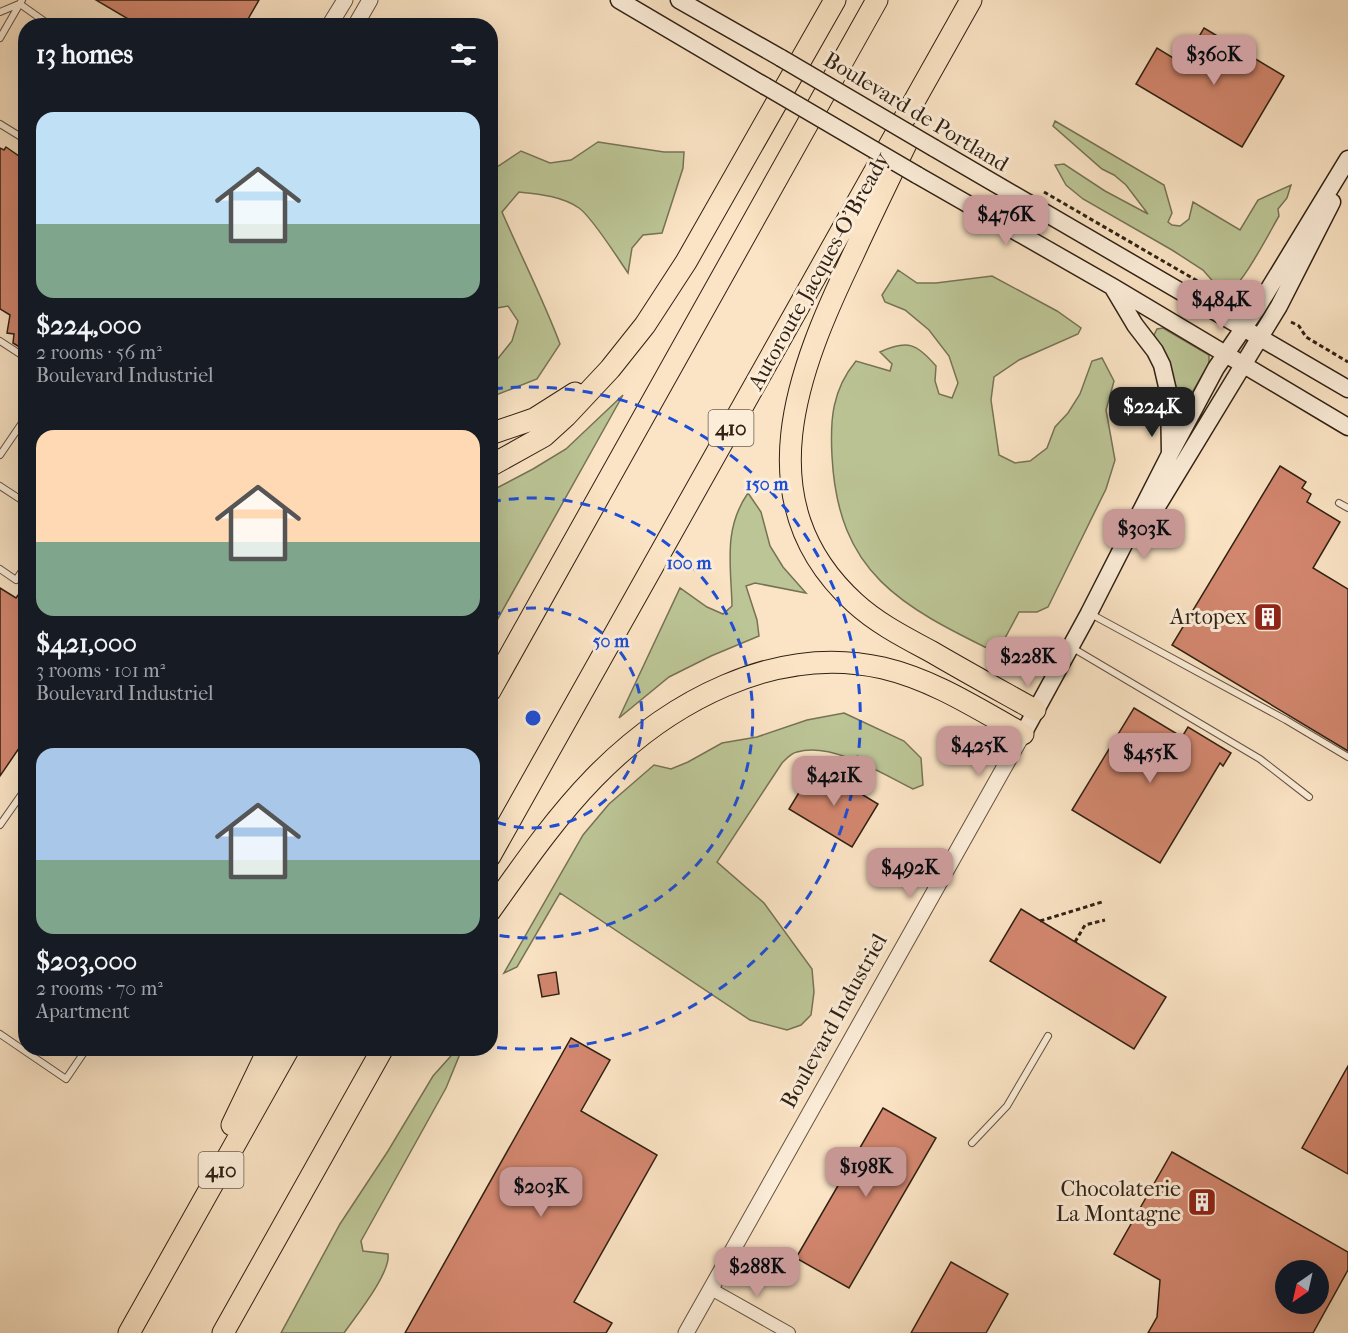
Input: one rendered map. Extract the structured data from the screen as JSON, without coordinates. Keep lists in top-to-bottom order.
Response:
{
  "streets": {
    "highway": ["Autoroute Jacques-O'Bready", "410"],
    "main road": ["Boulevard de Portland", "Boulevard Industriel"]
  },
  "crossings": [
    ["Boulevard de Portland", "Boulevard Industriel"]
  ],
  "places": {
    "building": ["Artopex", "Chocolaterie La Montagne"]
  },
  "north": "bottom left",
  "page": {
    "heading": "13 homes",
    "price": [
      "$360K",
      "$476K",
      "$484K",
      "$224K",
      "$303K",
      "$228K",
      "$425K",
      "$455K",
      "$421K",
      "$492K",
      "$198K",
      "$203K",
      "$288K"
    ],
    "list": [
      {
        "name": "$224,000",
        "note": "2 rooms · 56 m² · Boulevard Industriel"
      },
      {
        "name": "$421,000",
        "note": "3 rooms · 101 m² · Boulevard Industriel"
      },
      {
        "name": "$203,000",
        "note": "2 rooms · 70 m² · Apartment"
      }
    ]
  },
  "rings": ["150 m", "100 m", "50 m"]
}
